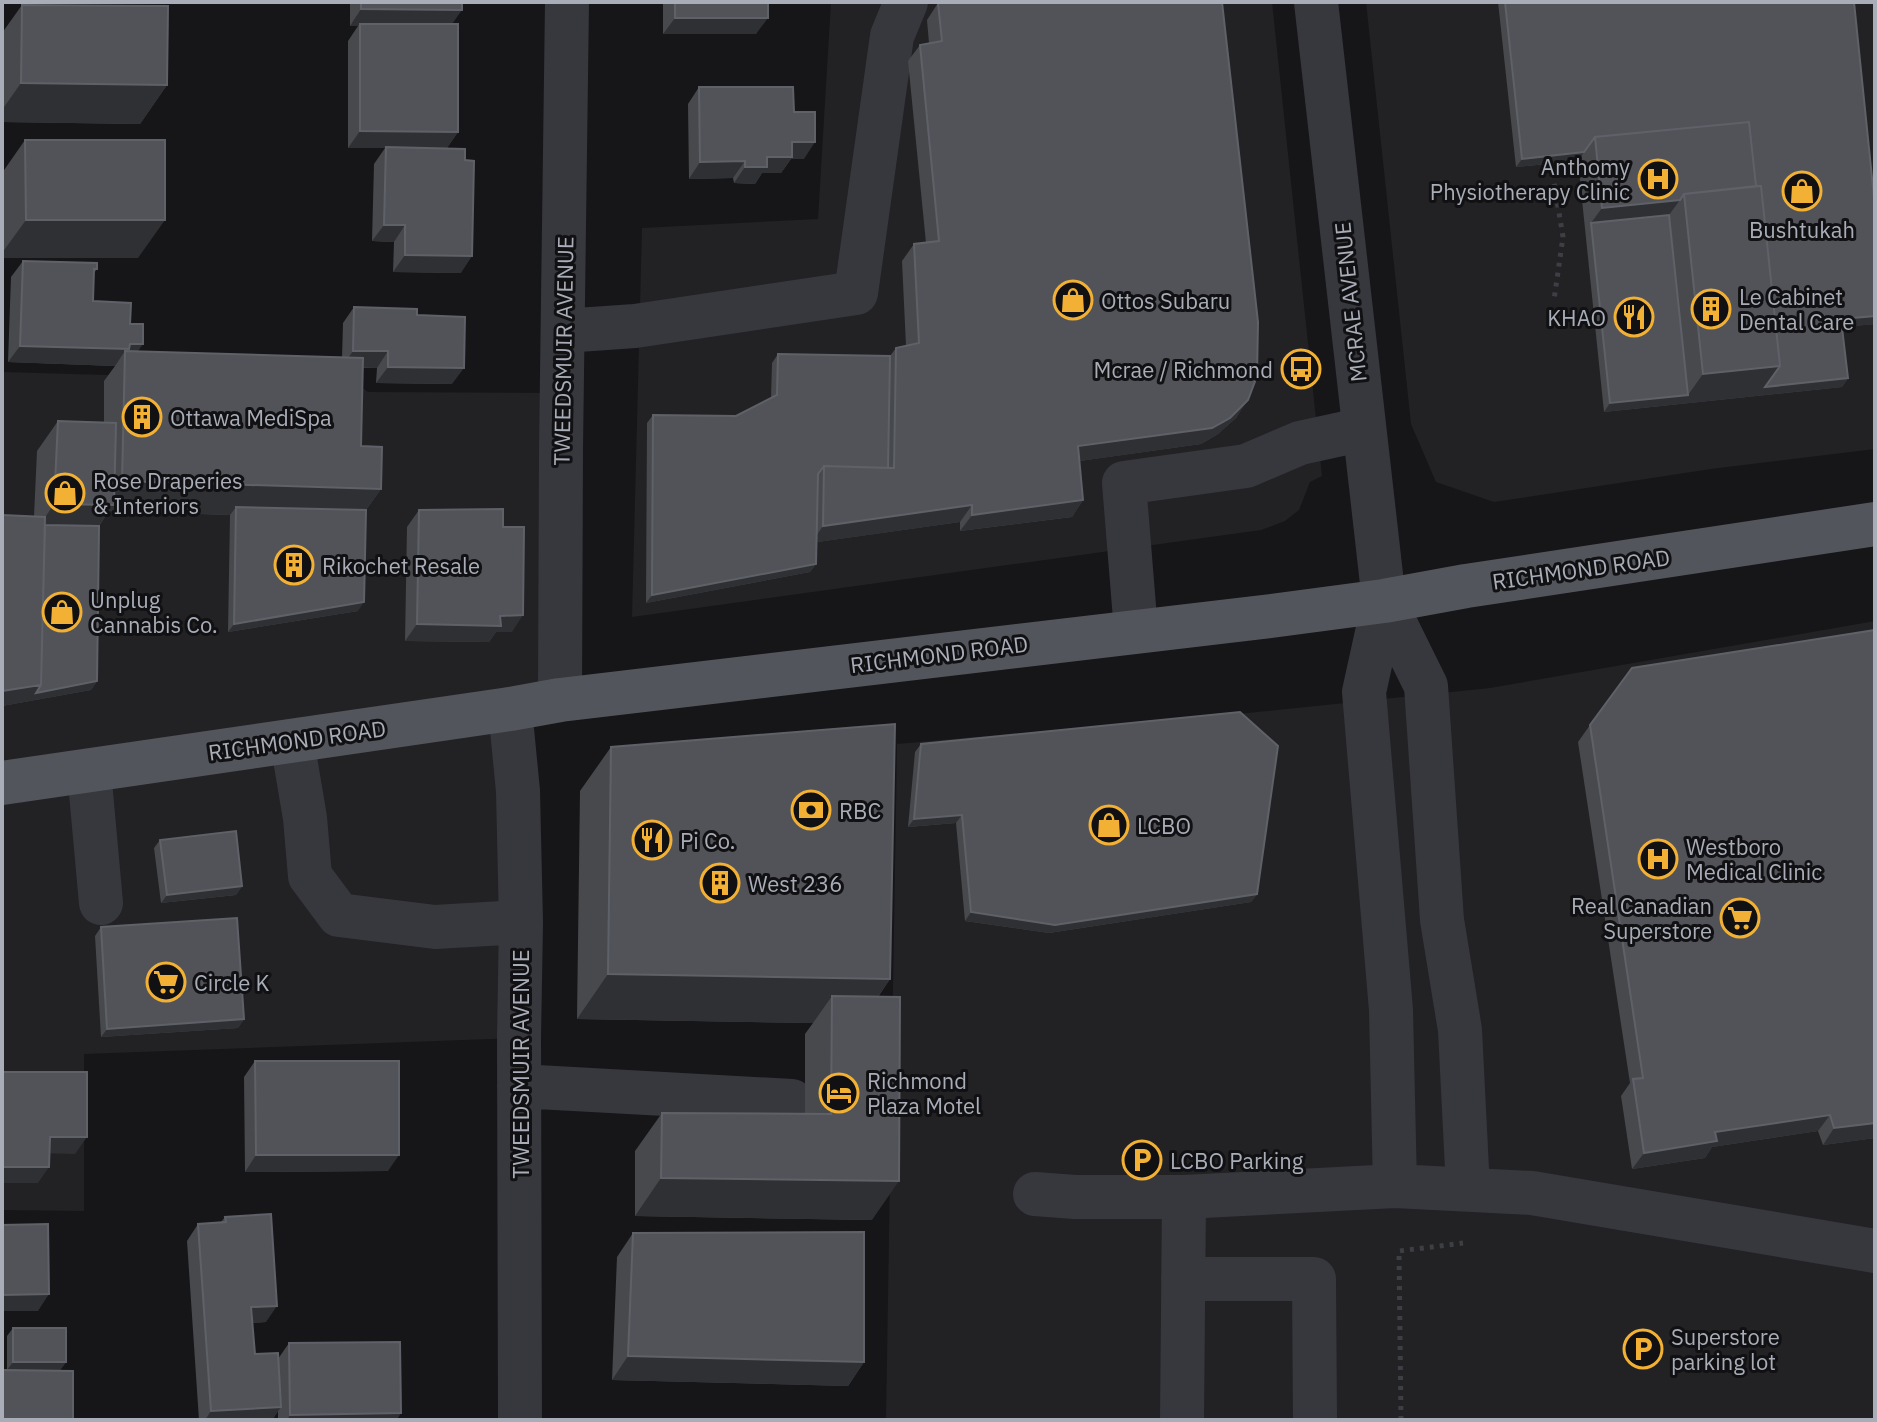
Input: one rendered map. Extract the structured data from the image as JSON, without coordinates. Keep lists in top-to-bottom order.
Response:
{
  "streets": {
    "main road": ["RICHMOND ROAD"],
    "street": ["MCRAE AVENUE", "TWEEDSMUIR AVENUE"]
  },
  "crossings": [
    ["MCRAE AVENUE", "RICHMOND ROAD"],
    ["TWEEDSMUIR AVENUE", "RICHMOND ROAD"]
  ],
  "places": {
    "hospital": ["Anthomy Physiotherapy Clinic", "Westboro Medical Clinic"],
    "shop": [
      "Bushtukah",
      "Ottos Subaru",
      "Rose Draperies & Interiors",
      "Unplug Cannabis Co.",
      "LCBO"
    ],
    "building": [
      "Le Cabinet Dental Care",
      "Ottawa MediSpa",
      "Rikochet Resale",
      "West 236"
    ],
    "restaurant": ["KHAO", "Pi Co."],
    "bus stop": ["Mcrae / Richmond"],
    "bank": ["RBC"],
    "supermarket": ["Real Canadian Superstore", "Circle K"],
    "hotel": ["Richmond Plaza Motel"],
    "parking": ["LCBO Parking", "Superstore parking lot"]
  }
}
